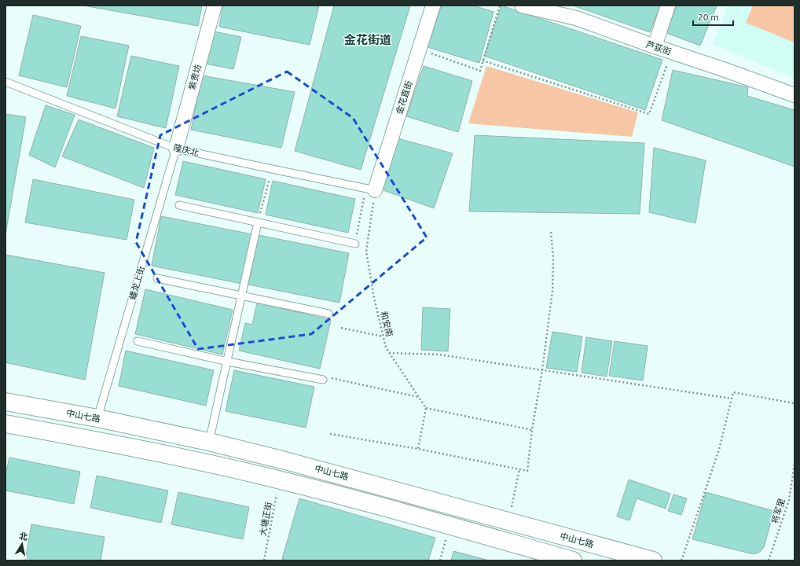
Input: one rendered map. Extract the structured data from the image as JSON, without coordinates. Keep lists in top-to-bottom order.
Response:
{
  "streets": {
    "main road": ["中山七路"],
    "street": ["芦荻街", "紫贵坊", "金花直街"],
    "lane": ["隆庆北", "蟠龙上街"],
    "path": ["和安南", "将军里", "大塘正街"]
  },
  "crossings": [
    ["紫贵坊", "隆庆北"],
    ["紫贵坊", "蟠龙上街"],
    ["金花直街", "隆庆北"],
    ["金花直街", "和安南"],
    ["隆庆北", "蟠龙上街"],
    ["隆庆北", "和安南"],
    ["蟠龙上街", "中山七路"]
  ],
  "districts": ["金花街道"],
  "scale_bar": "20 m",
  "north": "top"
}
